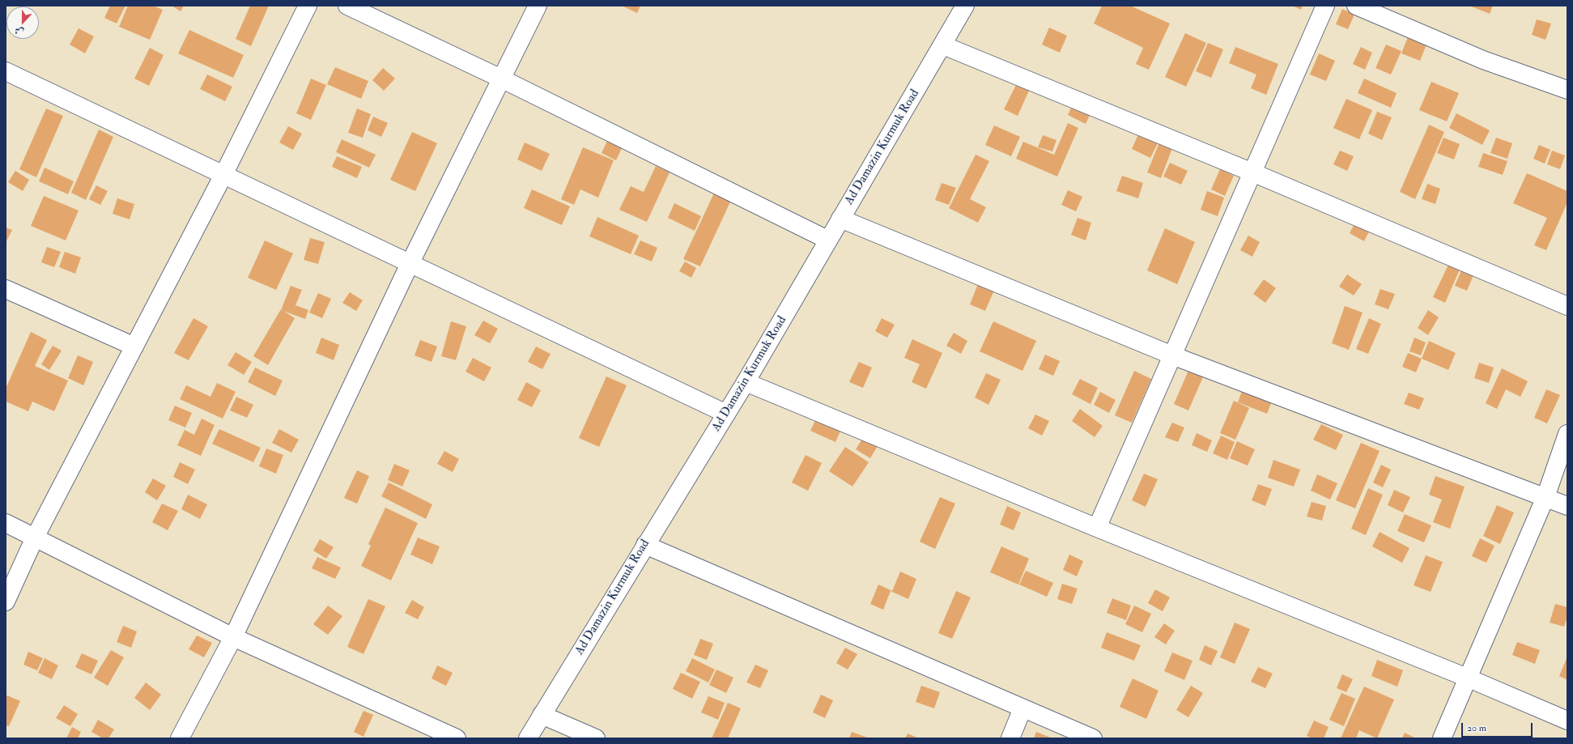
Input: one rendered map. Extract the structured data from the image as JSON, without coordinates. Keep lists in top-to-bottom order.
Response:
{
  "streets": {
    "main road": ["Ad Damazin Kurmuk Road"]
  },
  "scale_bar": "20 m",
  "north": "bottom"
}
